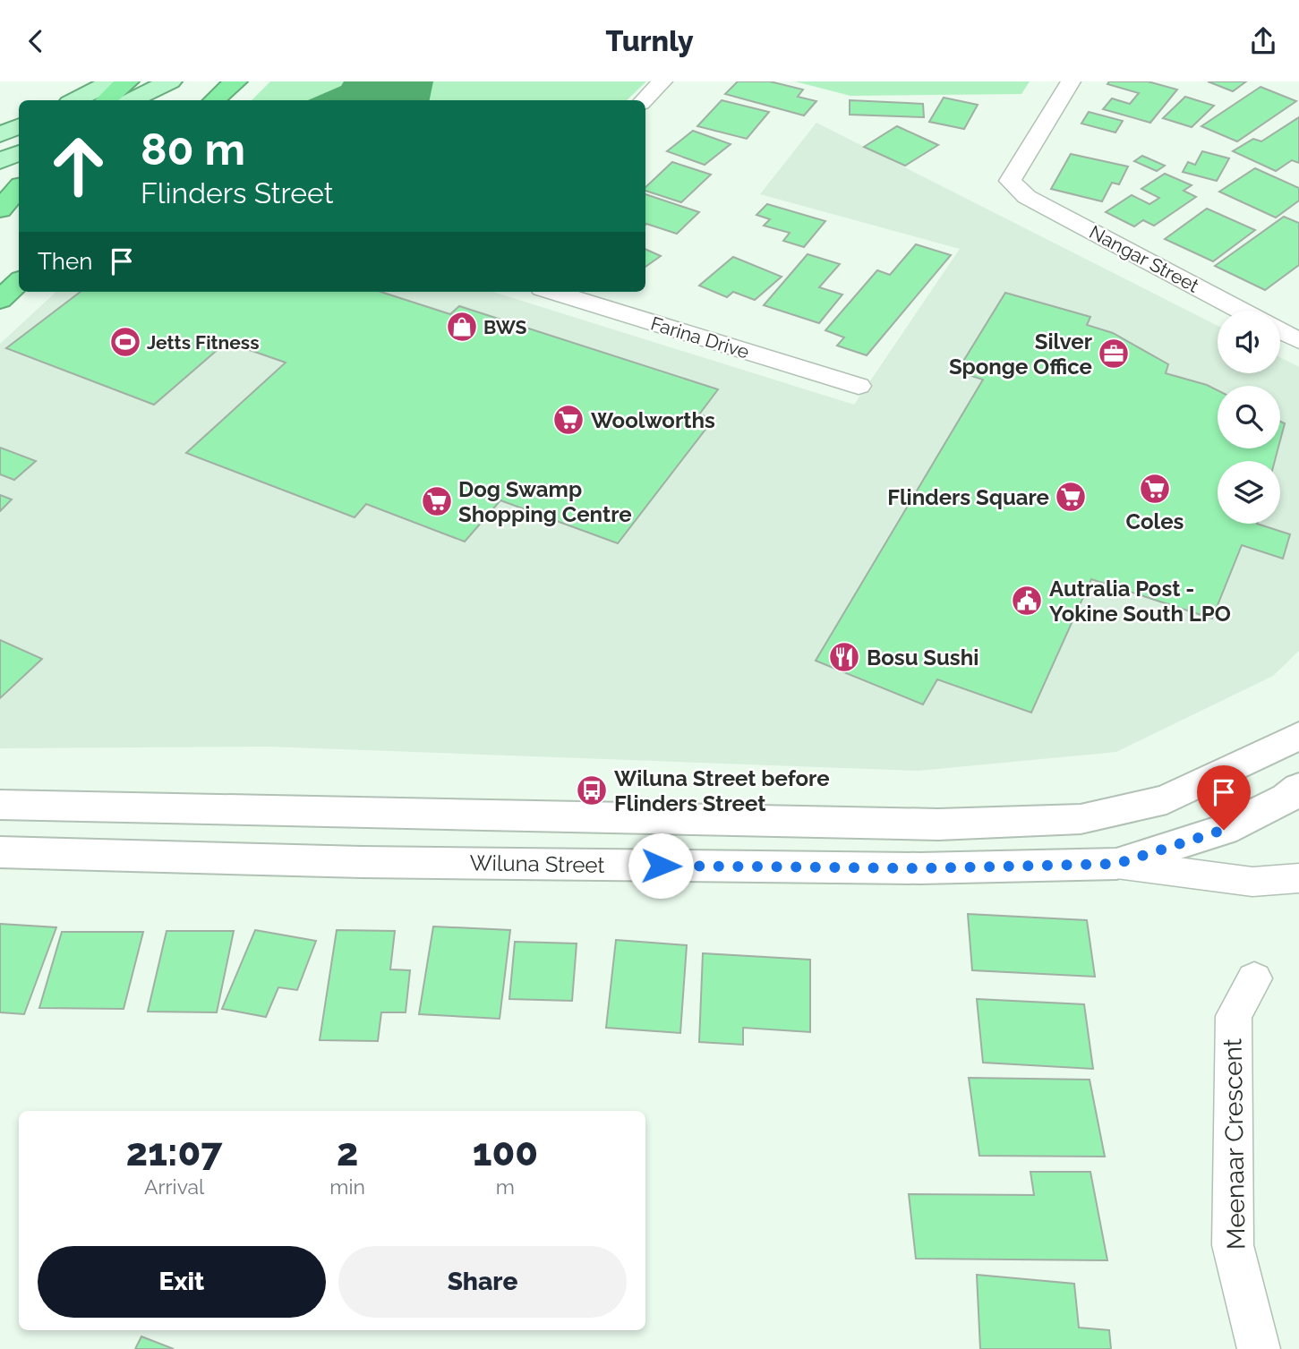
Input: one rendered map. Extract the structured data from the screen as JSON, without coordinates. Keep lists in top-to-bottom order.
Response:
{
  "streets": {
    "main road": ["Wiluna Street"],
    "street": ["Nangar Street", "Farina Drive", "Meenaar Crescent"]
  },
  "places": {
    "shop": ["BWS"],
    "sports": ["Jetts Fitness"],
    "office": ["Silver Sponge Office"],
    "supermarket": [
      "Woolworths",
      "Coles",
      "Flinders Square",
      "Dog Swamp Shopping Centre"
    ],
    "public building": ["Autralia Post - Yokine South LPO"],
    "restaurant": ["Bosu Sushi"],
    "bus stop": ["Wiluna Street before Flinders Street"]
  },
  "page": {
    "header": "Turnly",
    "turn": ["80 m", "Flinders Street"],
    "then": "Then",
    "eta": [
      "21:07",
      "Arrival",
      "2",
      "min",
      "100",
      "m"
    ],
    "buttons": ["Exit", "Share"]
  }
}
